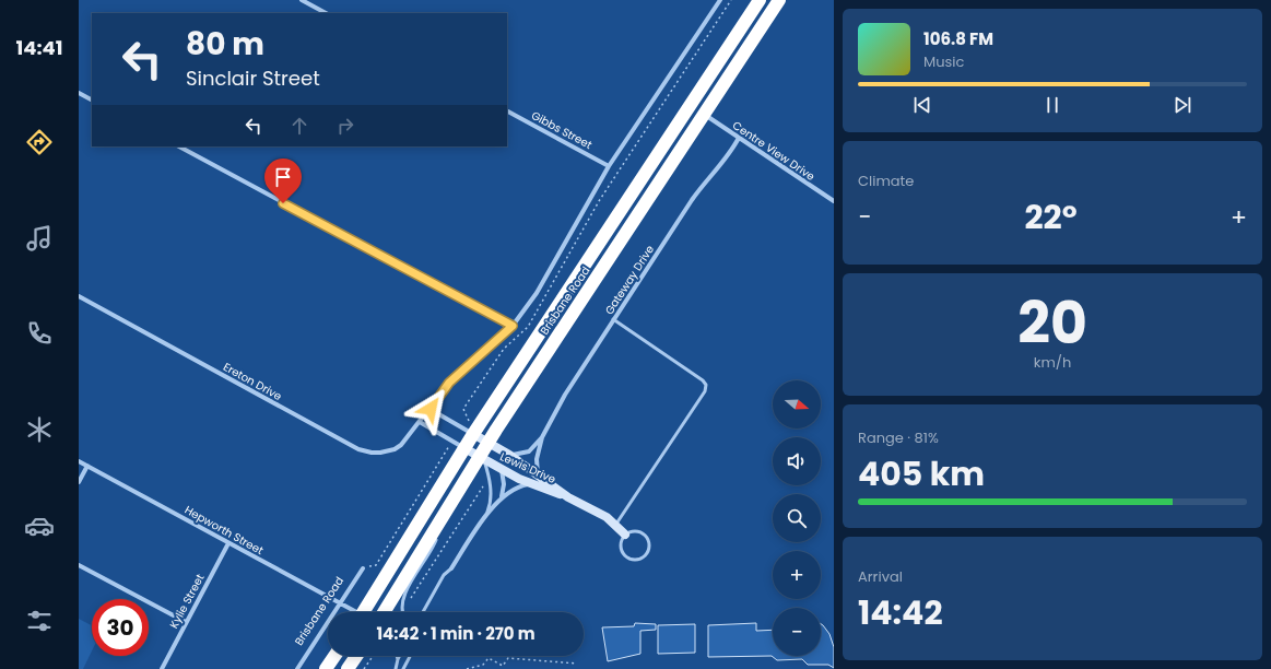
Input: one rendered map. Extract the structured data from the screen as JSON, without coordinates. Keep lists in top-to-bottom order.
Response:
{
  "streets": {
    "highway": ["Brisbane Road"],
    "street": [
      "Gibbs Street",
      "Centre View Drive",
      "Gateway Drive",
      "Ereton Drive",
      "Lewis Drive",
      "Hepworth Street",
      "Kylie Street"
    ]
  },
  "crossings": [
    ["Centre View Drive", "Gateway Drive"],
    ["Centre View Drive", "Brisbane Road"],
    ["Gateway Drive", "Lewis Drive"],
    ["Brisbane Road", "Lewis Drive"],
    ["Brisbane Road", "Hepworth Street"],
    ["Hepworth Street", "Kylie Street"]
  ],
  "north": "right",
  "page": {
    "tabs": "14:41",
    "turn": ["80 m", "Sinclair Street"],
    "song": ["106.8 FM", "Music"],
    "tile": [
      "Climate",
      ["20", "km/h"],
      ["Range · 81%", "405 km"],
      ["Arrival", "14:42"]
    ],
    "heat": ["−", "22°", "+"],
    "map_buttons": ["+", "−"],
    "limit": "30",
    "trip": "14:42 · 1 min · 270 m"
  }
}
